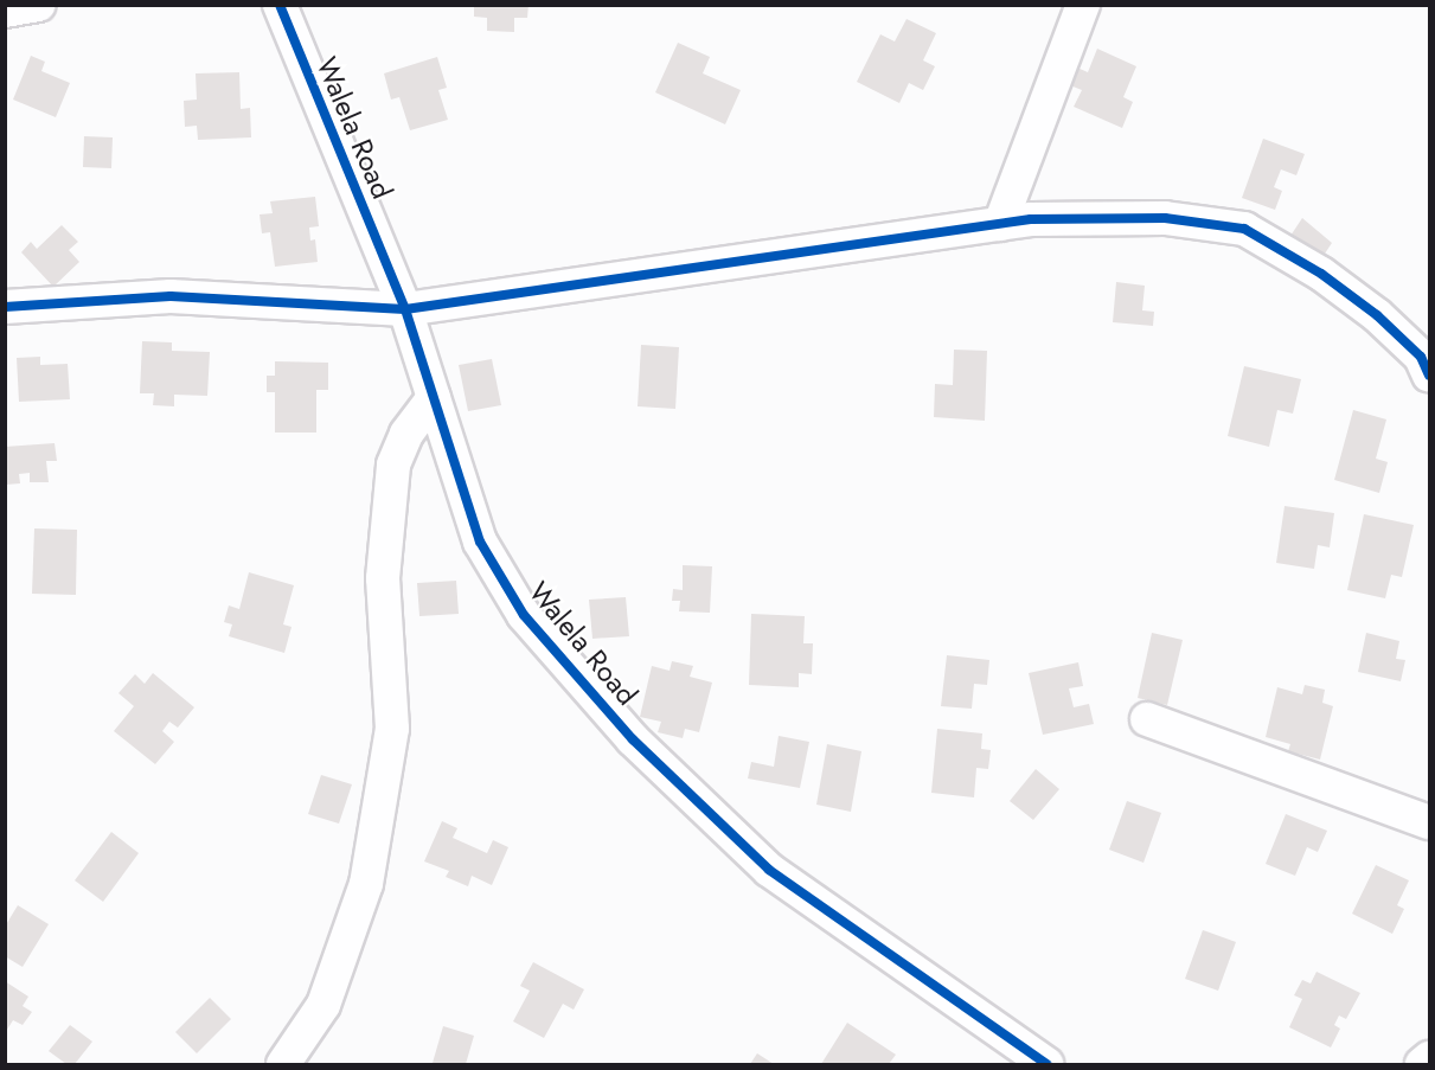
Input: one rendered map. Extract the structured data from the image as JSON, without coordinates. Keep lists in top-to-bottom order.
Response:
{
  "streets": {
    "street": ["Walela Road"]
  }
}
